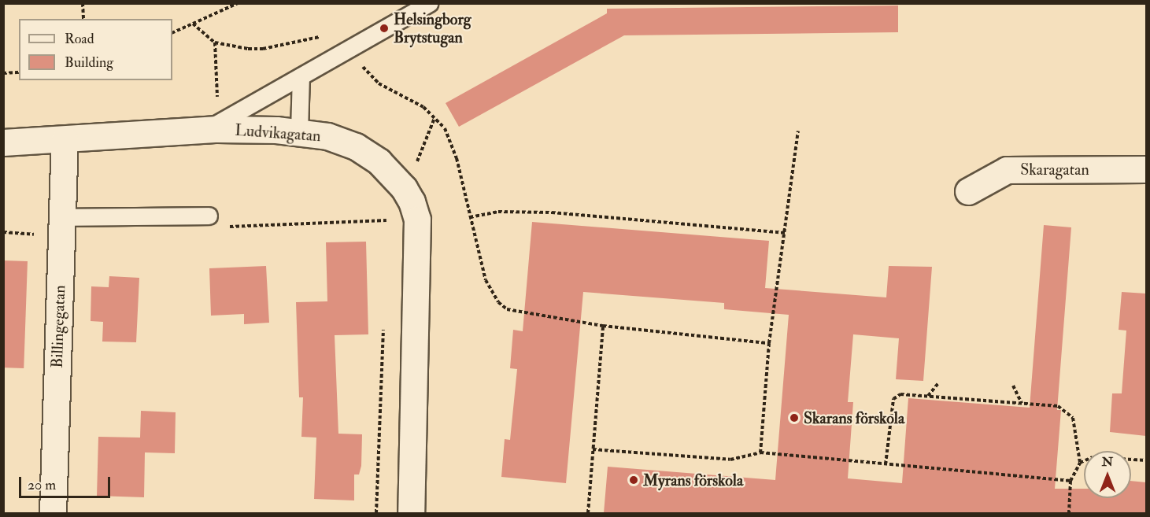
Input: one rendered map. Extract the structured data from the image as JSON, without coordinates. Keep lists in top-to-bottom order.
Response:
{
  "streets": {
    "street": ["Ludvikagatan", "Skaragatan", "Billingegatan"]
  },
  "crossings": [
    ["Ludvikagatan", "Billingegatan"]
  ],
  "places": ["Helsingborg Brytstugan", "Skarans förskola", "Myrans förskola"],
  "legend": ["Road", "Building"],
  "scale_bar": "20 m",
  "north": "top"
}
